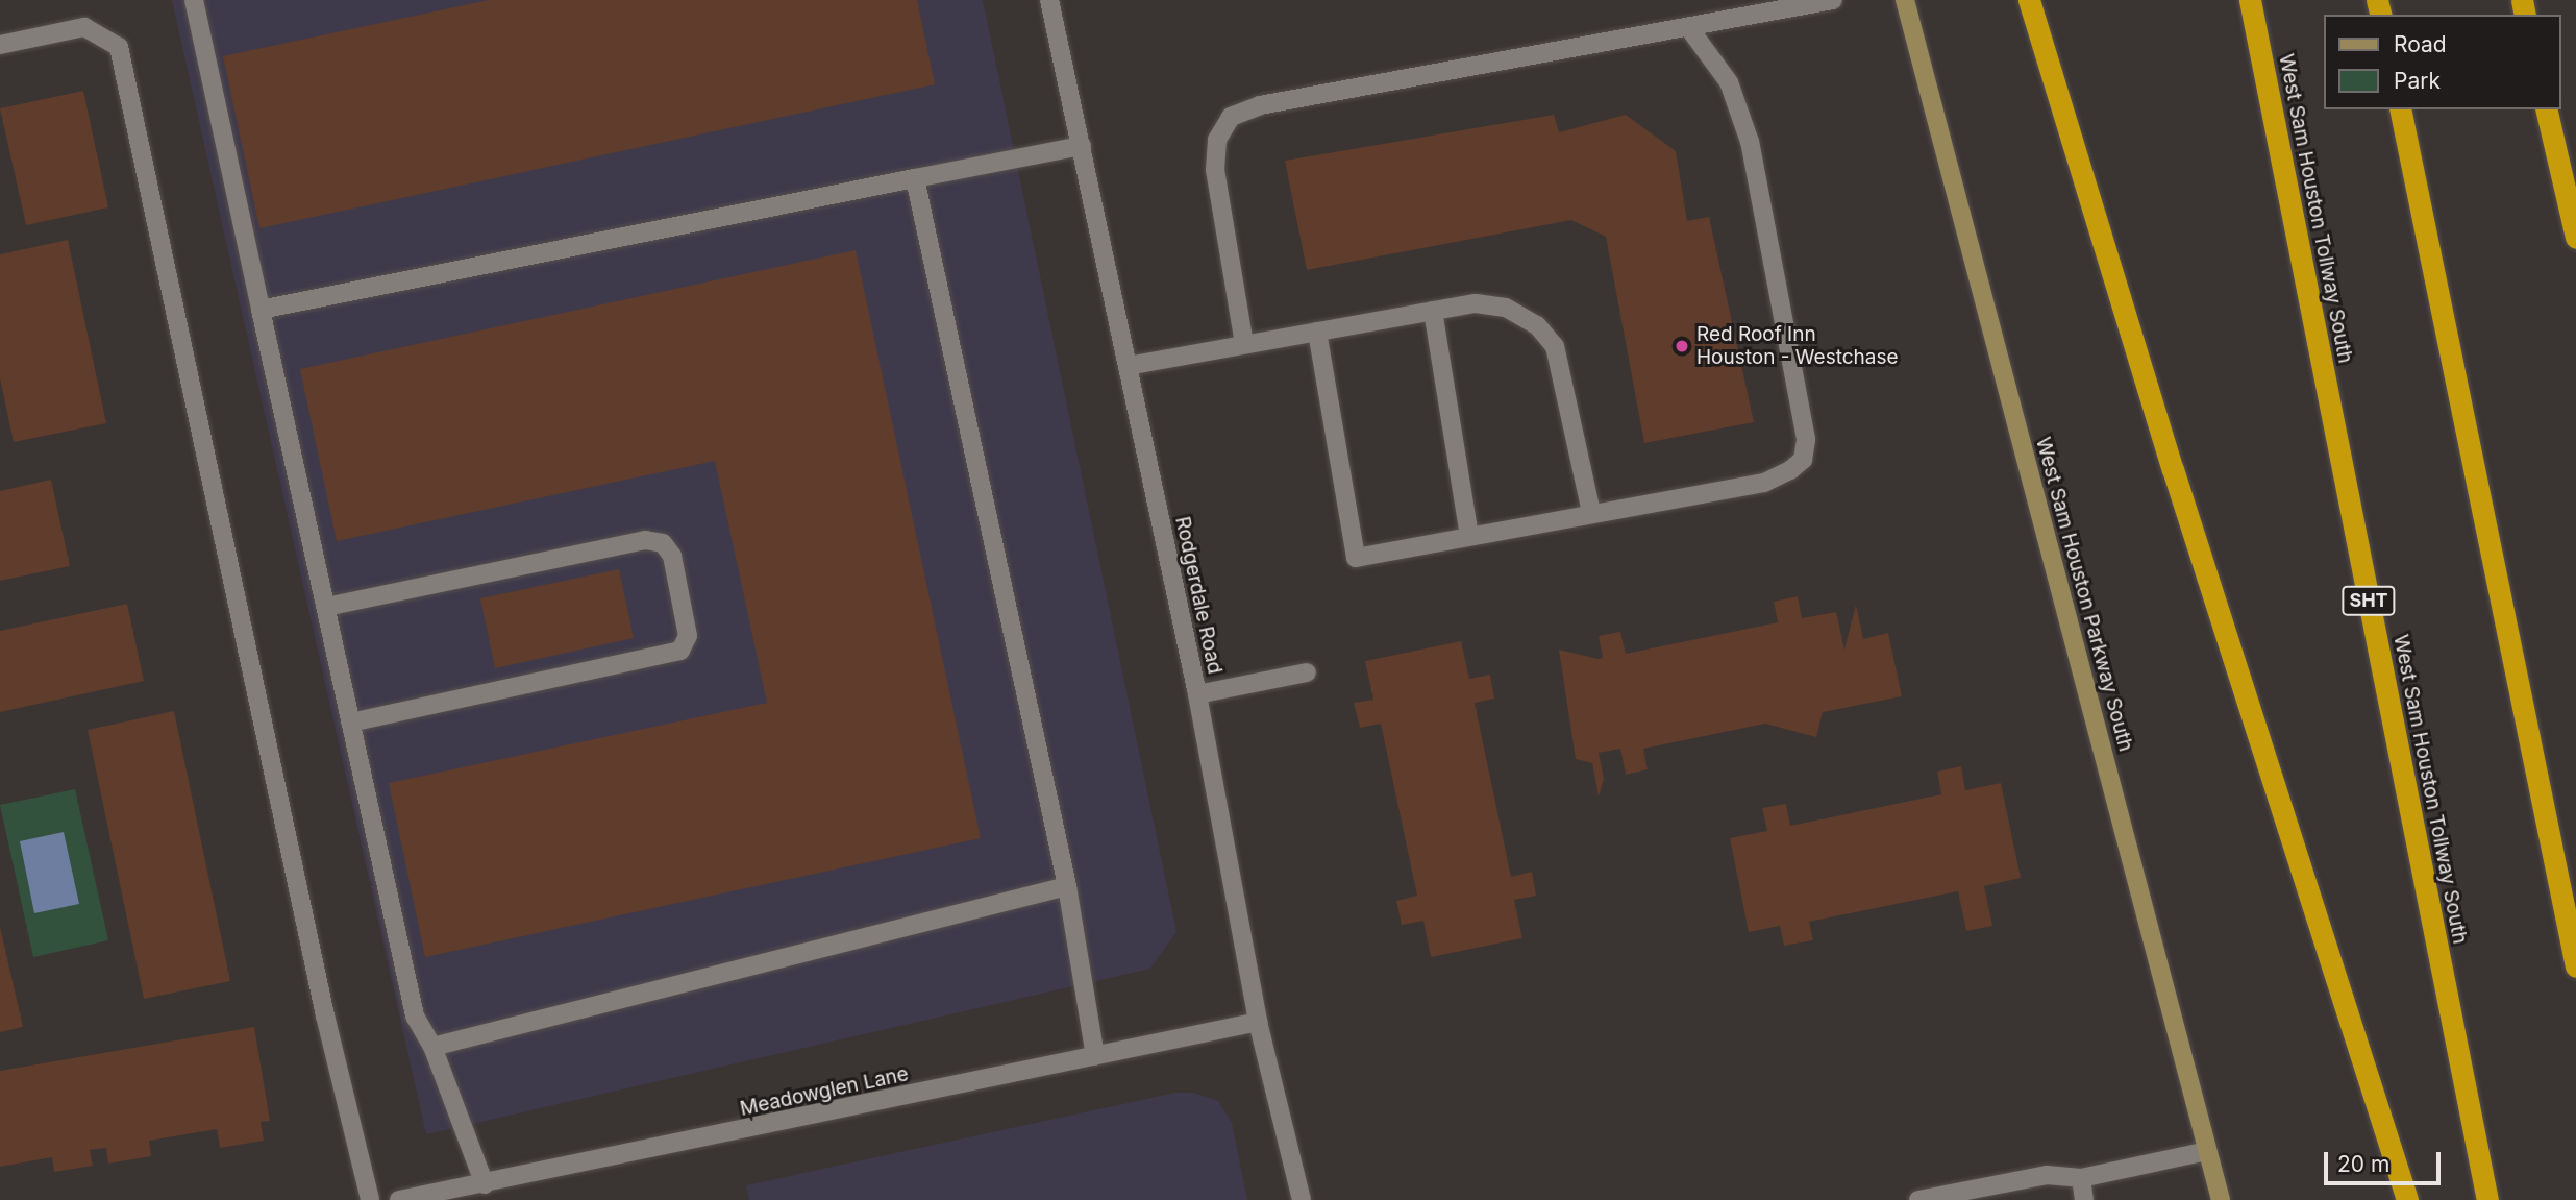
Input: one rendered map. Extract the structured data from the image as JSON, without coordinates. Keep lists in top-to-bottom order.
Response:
{
  "streets": {
    "highway": ["West Sam Houston Tollway South", "SHT"],
    "main road": ["West Sam Houston Parkway South"],
    "street": ["Rodgerdale Road", "Meadowglen Lane"]
  },
  "crossings": [
    ["Rodgerdale Road", "Meadowglen Lane"]
  ],
  "places": ["Red Roof Inn Houston - Westchase"],
  "legend": ["Road", "Park"],
  "scale_bar": "20 m"
}
